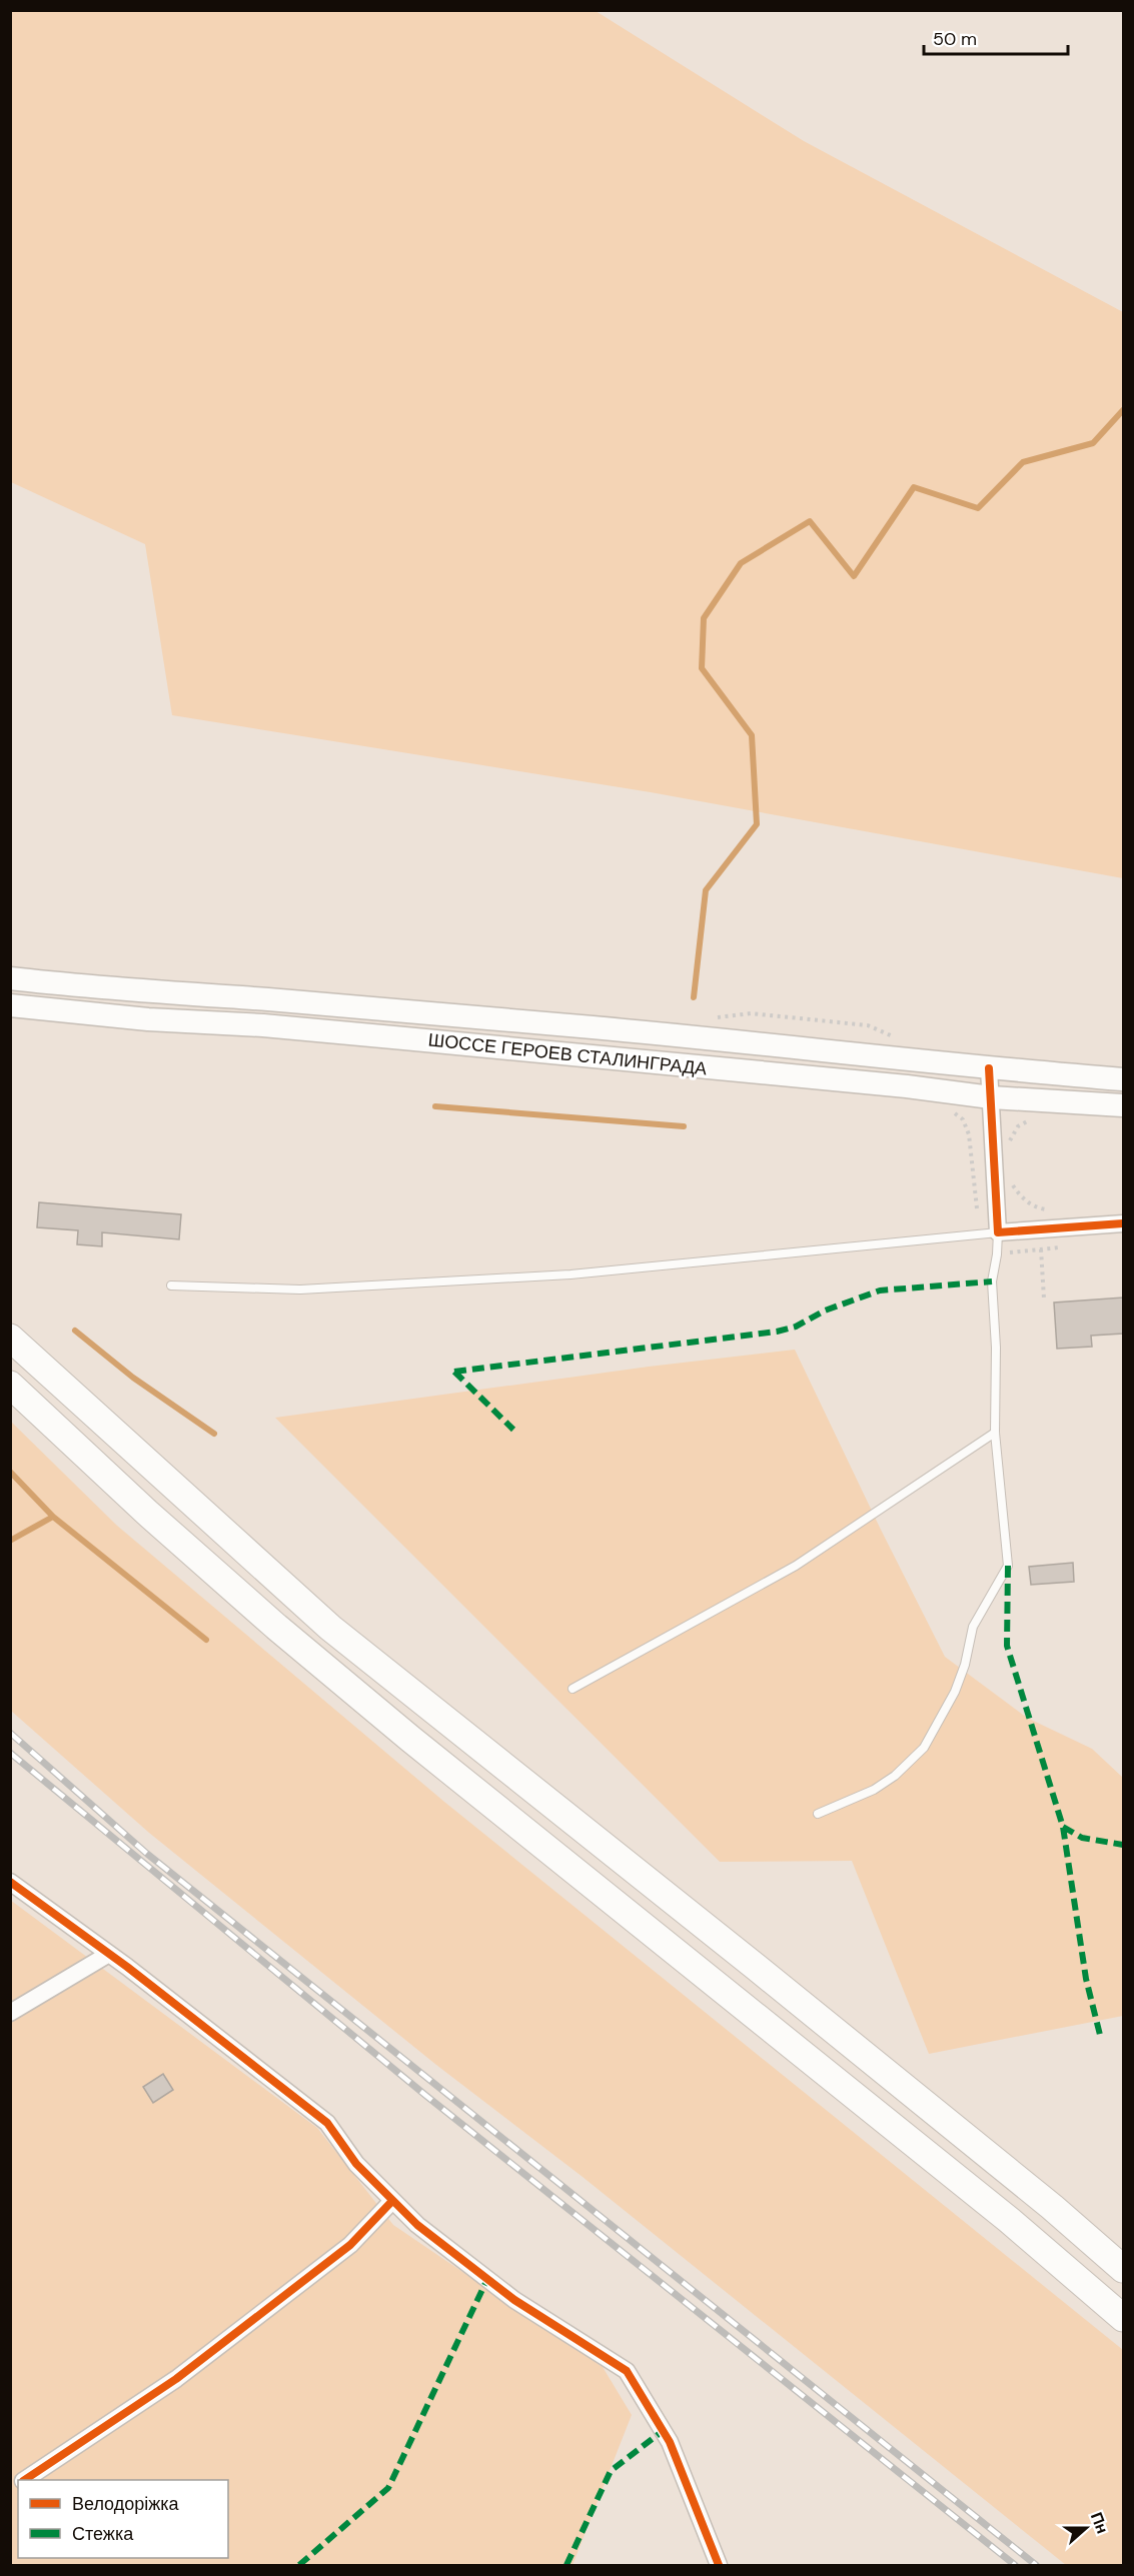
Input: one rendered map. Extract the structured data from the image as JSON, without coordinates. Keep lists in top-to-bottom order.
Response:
{
  "streets": {
    "main road": ["ШОССЕ ГЕРОЕВ СТАЛИНГРАДА"]
  },
  "legend": ["Велодоріжка", "Стежка"],
  "scale_bar": "50 m",
  "north": "right"
}
